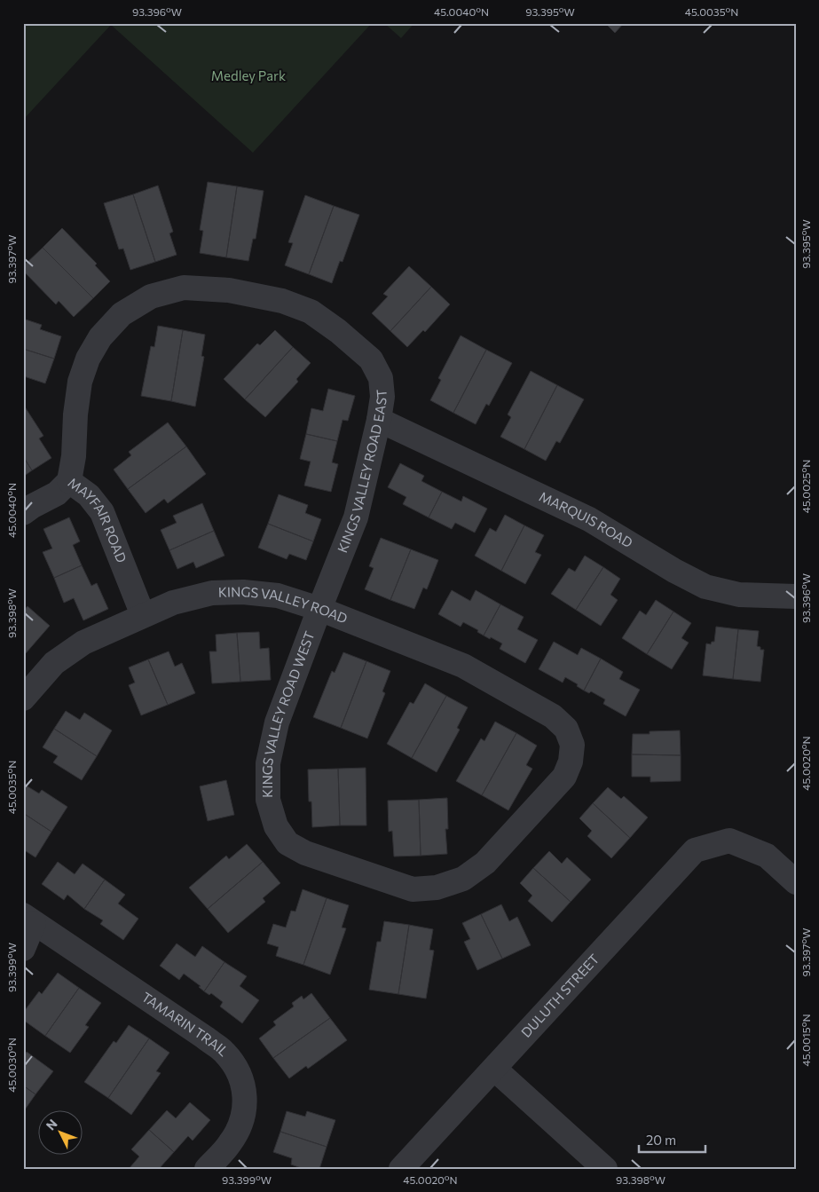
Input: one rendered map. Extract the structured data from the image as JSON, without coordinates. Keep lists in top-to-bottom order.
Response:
{
  "streets": {
    "street": [
      "KINGS VALLEY ROAD EAST",
      "MARQUIS ROAD",
      "MAYFAIR ROAD",
      "KINGS VALLEY ROAD",
      "KINGS VALLEY ROAD WEST",
      "DULUTH STREET",
      "TAMARIN TRAIL"
    ]
  },
  "crossings": [
    ["KINGS VALLEY ROAD EAST", "MARQUIS ROAD"],
    ["KINGS VALLEY ROAD EAST", "MAYFAIR ROAD"],
    ["KINGS VALLEY ROAD EAST", "KINGS VALLEY ROAD"],
    ["KINGS VALLEY ROAD EAST", "KINGS VALLEY ROAD WEST"],
    ["MAYFAIR ROAD", "KINGS VALLEY ROAD"],
    ["KINGS VALLEY ROAD", "KINGS VALLEY ROAD WEST"]
  ],
  "parks": ["Medley Park"],
  "scale_bar": "20 m",
  "north": "top left",
  "coordinates": [
    "93.396°W",
    "45.0040°N",
    "93.395°W",
    "45.0035°N",
    "93.397°W",
    "45.0025°N",
    "93.398°W",
    "45.0020°N",
    "93.399°W",
    "45.0015°N",
    "45.0030°N"
  ]
}
